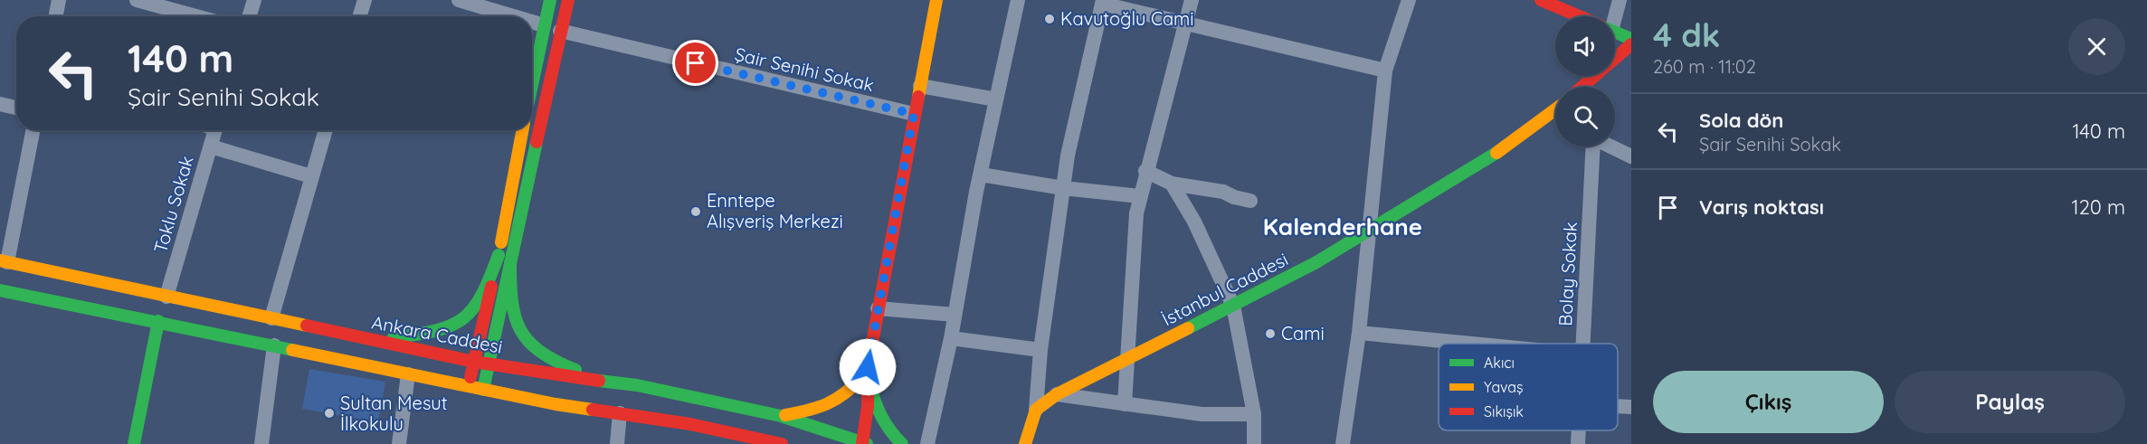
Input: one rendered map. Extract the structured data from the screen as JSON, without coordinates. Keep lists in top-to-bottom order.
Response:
{
  "streets": {
    "main road": ["İstanbul Caddesi", "Ankara Caddesi"],
    "street": ["Şair Senihi Sokak", "Toklu Sokak", "Bolay Sokak"]
  },
  "crossings": [
    ["Toklu Sokak", "Ankara Caddesi"]
  ],
  "districts": ["Kalenderhane"],
  "places": [
    "Kavutoğlu Cami",
    "Enntepe Alışveriş Merkezi",
    "Cami",
    "Sultan Mesut İlkokulu"
  ],
  "legend": ["Akıcı", "Yavaş", "Sıkışık"],
  "page": {
    "heading": ["4 dk", "260 m · 11:02"],
    "turn": ["140 m", "Şair Senihi Sokak"],
    "list": [
      {
        "name": "Sola dön",
        "note": "Şair Senihi Sokak",
        "value": "140 m"
      },
      {
        "name": "Varış noktası",
        "value": "120 m"
      }
    ],
    "buttons": ["Çıkış", "Paylaş"]
  }
}
